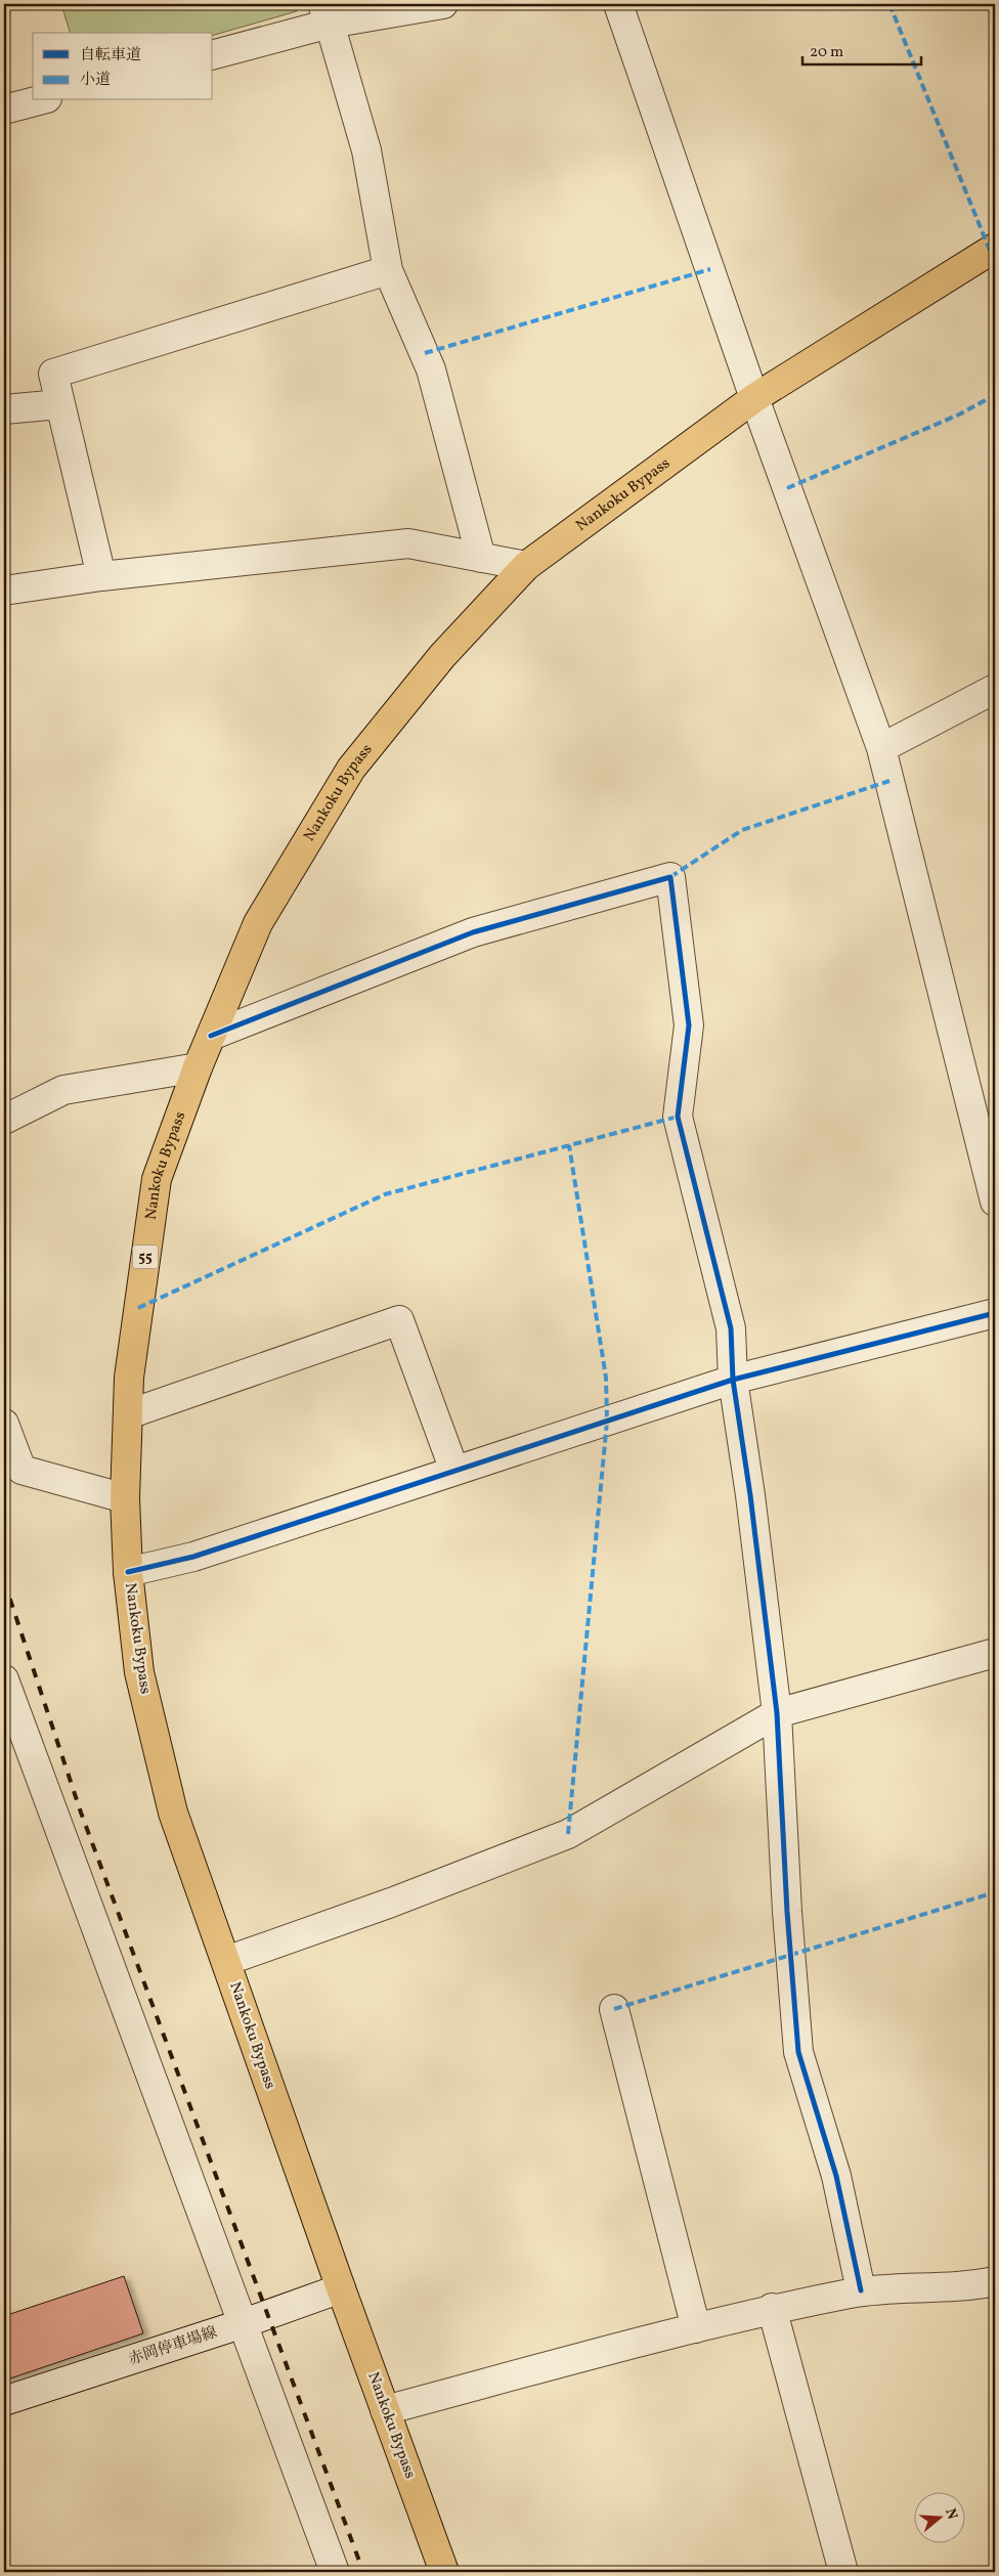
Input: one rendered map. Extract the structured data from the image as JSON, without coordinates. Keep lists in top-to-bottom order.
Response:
{
  "streets": {
    "highway": ["Nankoku Bypass", "55"],
    "street": ["赤岡停車場線"]
  },
  "crossings": [
    ["Nankoku Bypass", "赤岡停車場線"]
  ],
  "legend": ["自転車道", "小道"],
  "scale_bar": "20 m",
  "north": "right"
}
